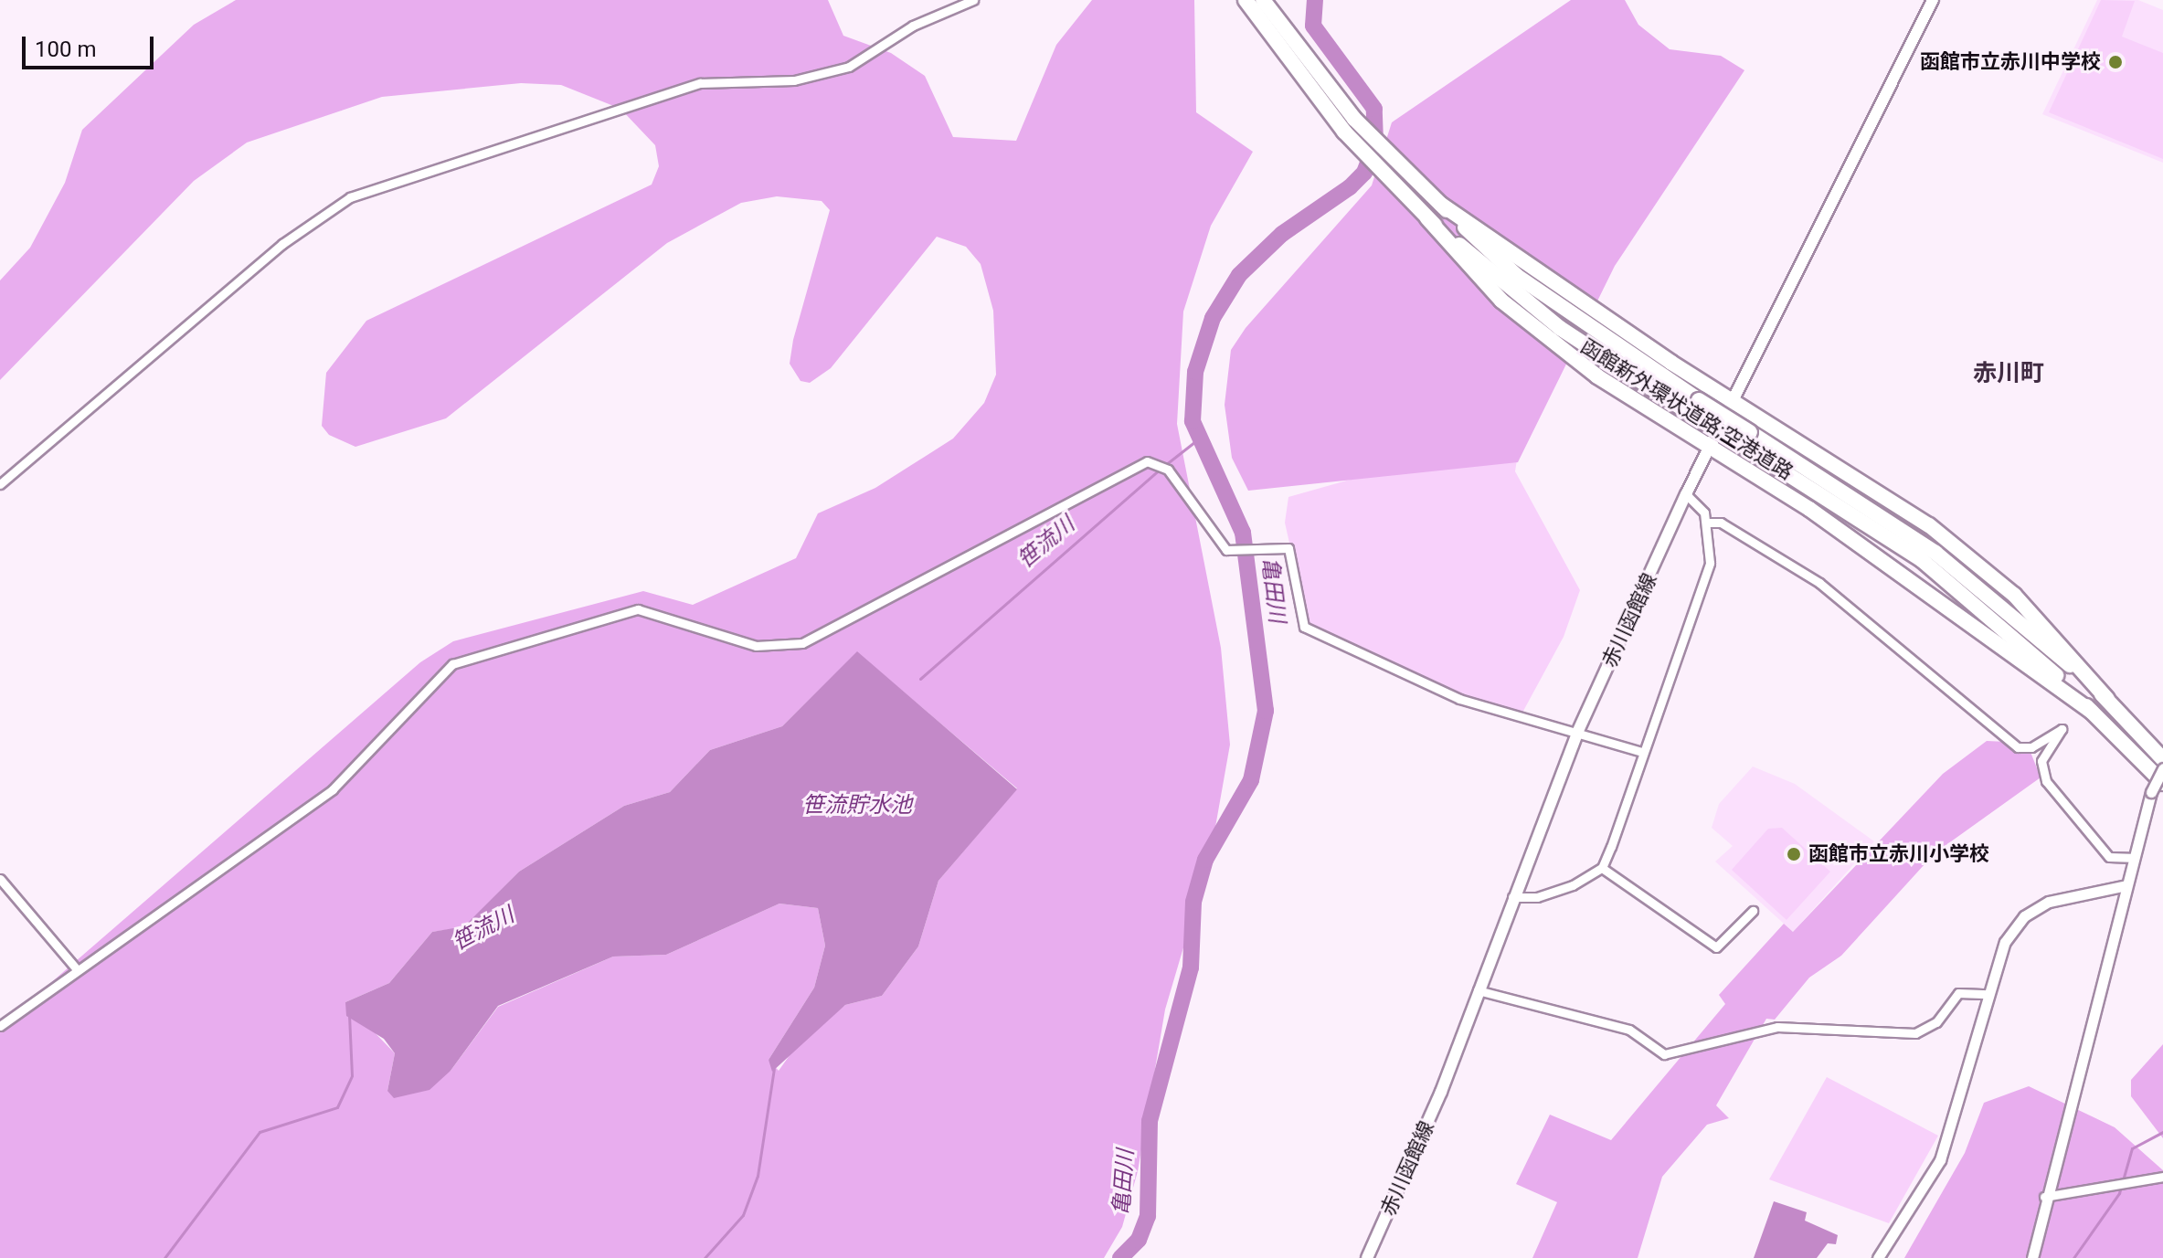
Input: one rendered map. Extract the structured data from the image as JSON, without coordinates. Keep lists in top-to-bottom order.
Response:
{
  "streets": {
    "highway": ["函館新外環状道路;空港道路"],
    "main road": ["赤川函館線"]
  },
  "districts": ["赤川町"],
  "water": ["笹流川", "亀田川", "笹流貯水池"],
  "places": ["函館市立赤川中学校", "函館市立赤川小学校"],
  "scale_bar": "100 m"
}
